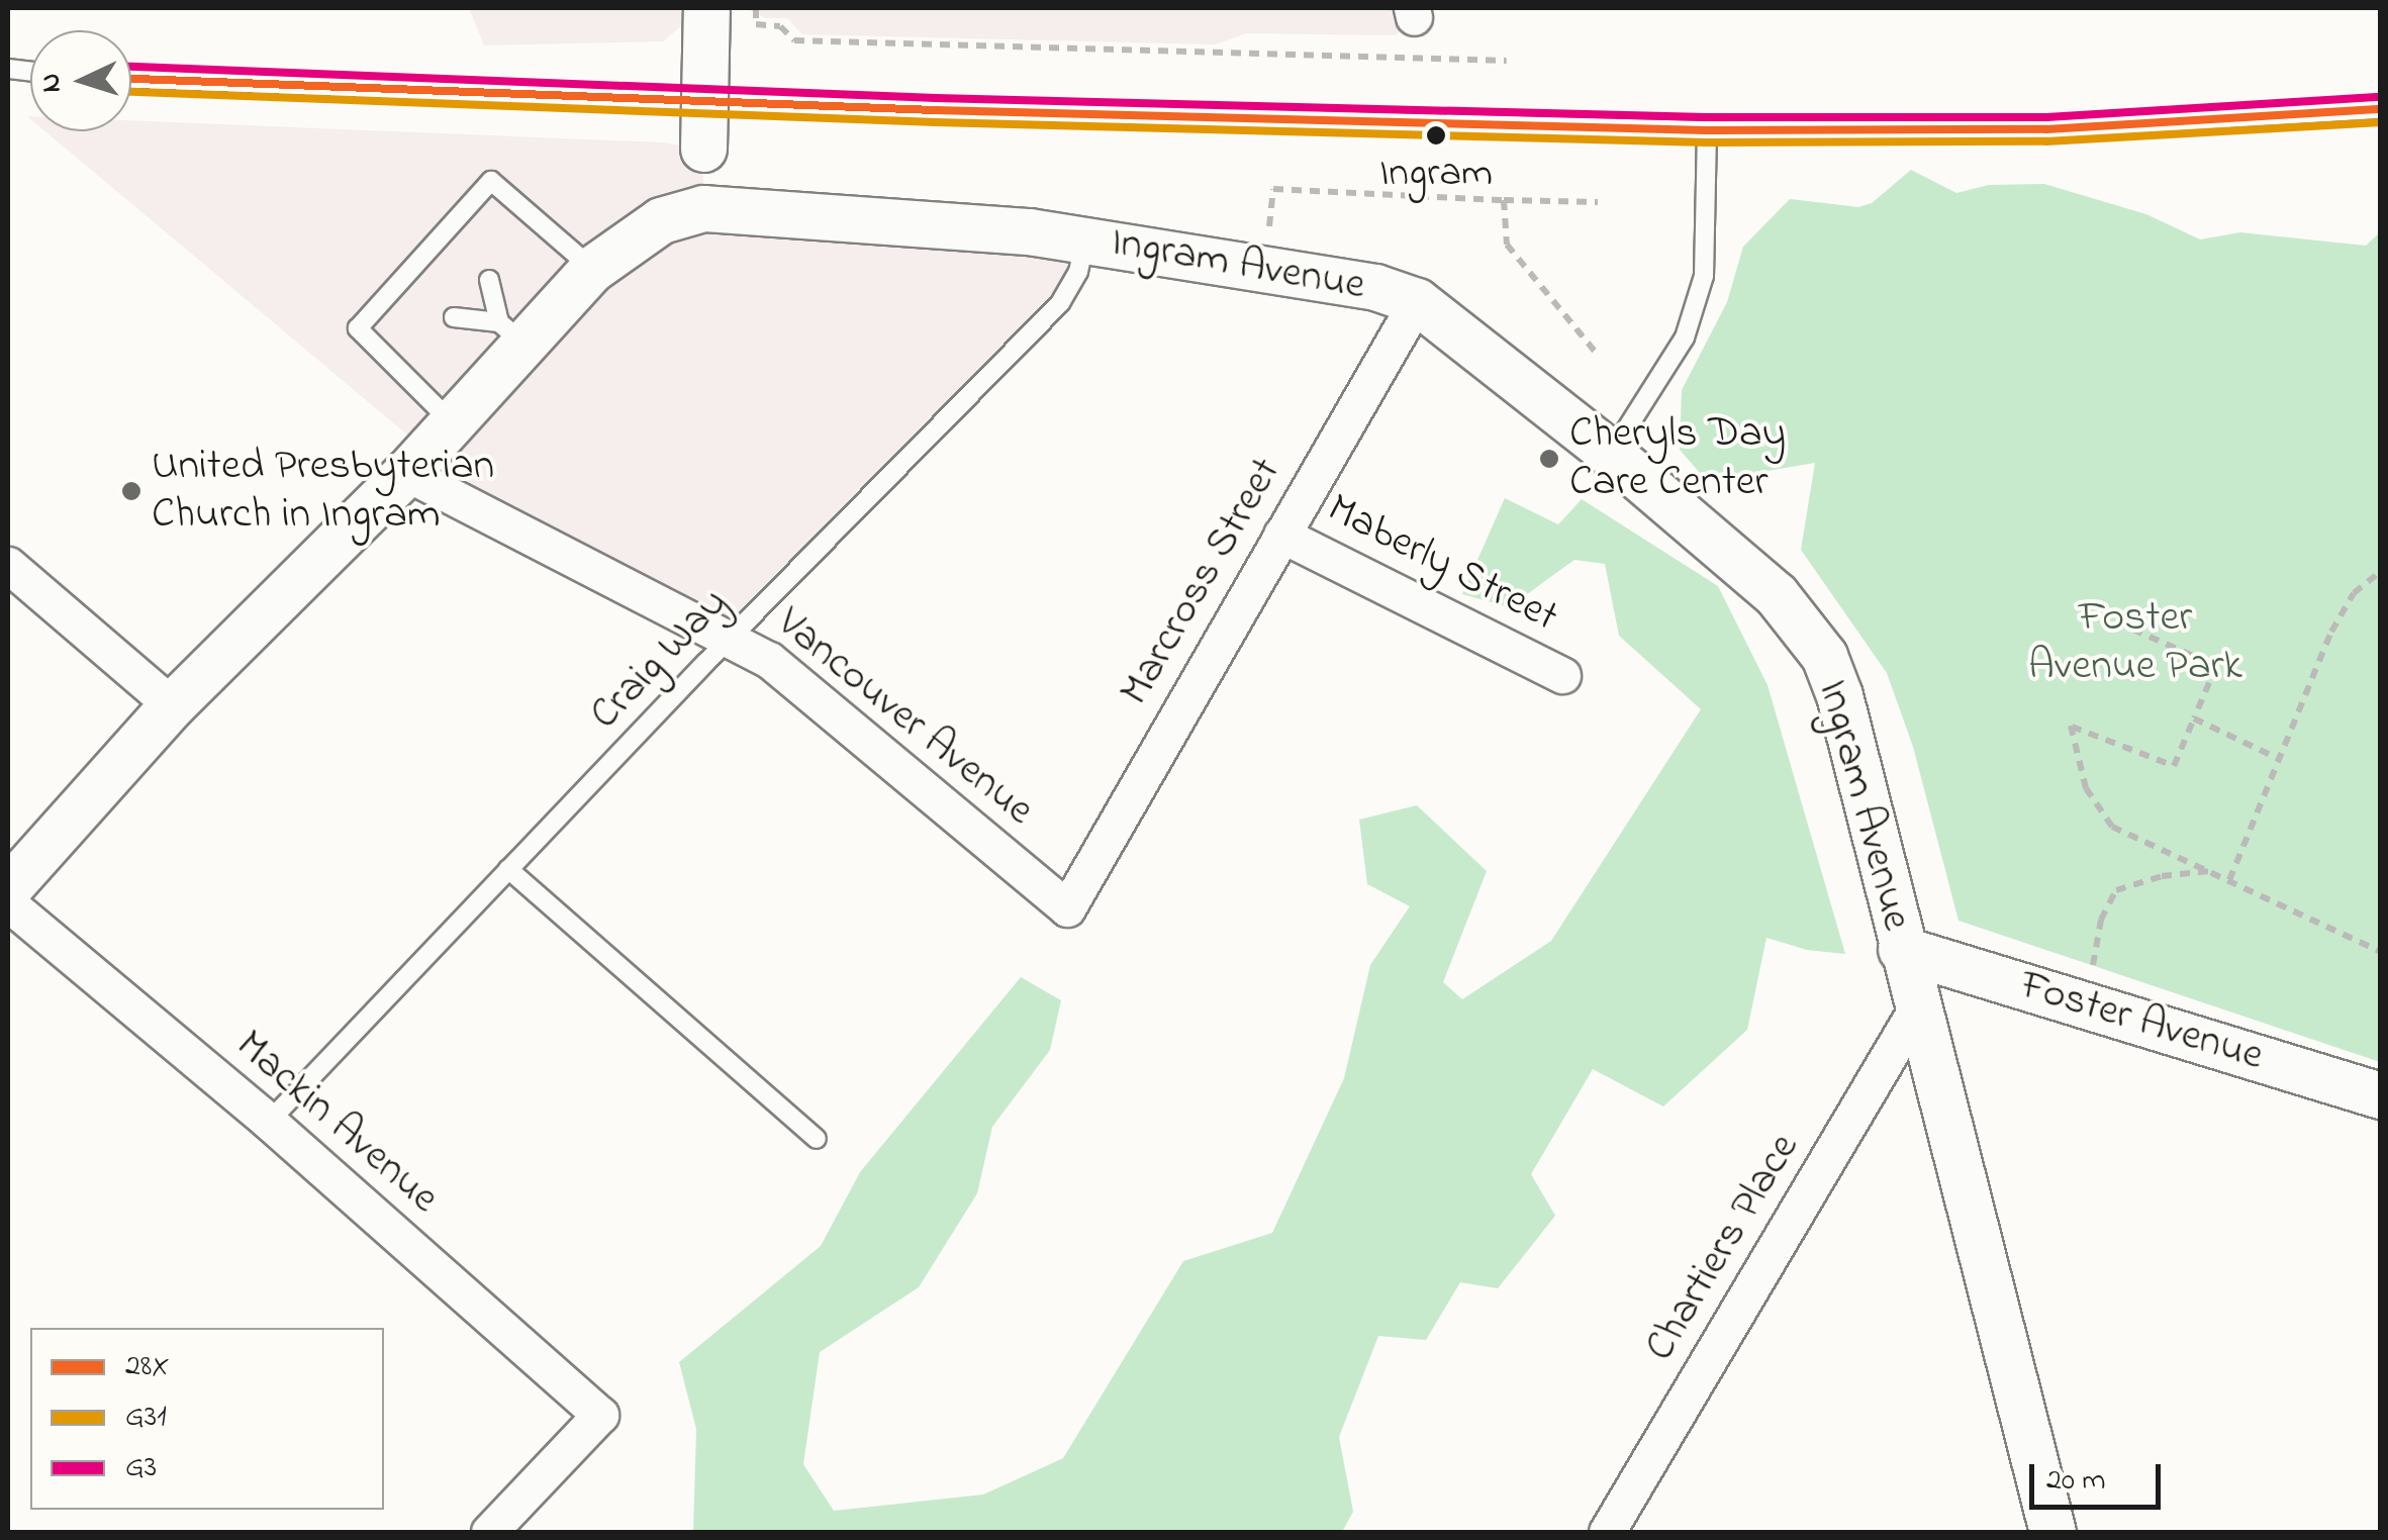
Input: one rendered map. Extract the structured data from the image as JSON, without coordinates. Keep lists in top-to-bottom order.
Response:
{
  "streets": {
    "street": [
      "Ingram Avenue",
      "Maberly Street",
      "Marcross Street",
      "Vancouver Avenue",
      "Foster Avenue",
      "Mackin Avenue",
      "Chartiers Place"
    ],
    "lane": ["Craig Way"]
  },
  "crossings": [
    ["Ingram Avenue", "Marcross Street"],
    ["Ingram Avenue", "Craig Way"],
    ["Ingram Avenue", "Foster Avenue"],
    ["Ingram Avenue", "Chartiers Place"],
    ["Maberly Street", "Marcross Street"],
    ["Marcross Street", "Vancouver Avenue"],
    ["Craig Way", "Vancouver Avenue"],
    ["Craig Way", "Mackin Avenue"]
  ],
  "parks": ["Foster Avenue Park"],
  "places": ["Ingram", "Cheryls Day Care Center", "United Presbyterian Church in Ingram"],
  "lines": ["transit line G3", "transit line 28X", "transit line G31"],
  "legend": ["28X", "G31", "G3"],
  "scale_bar": "20 m",
  "north": "left"
}
